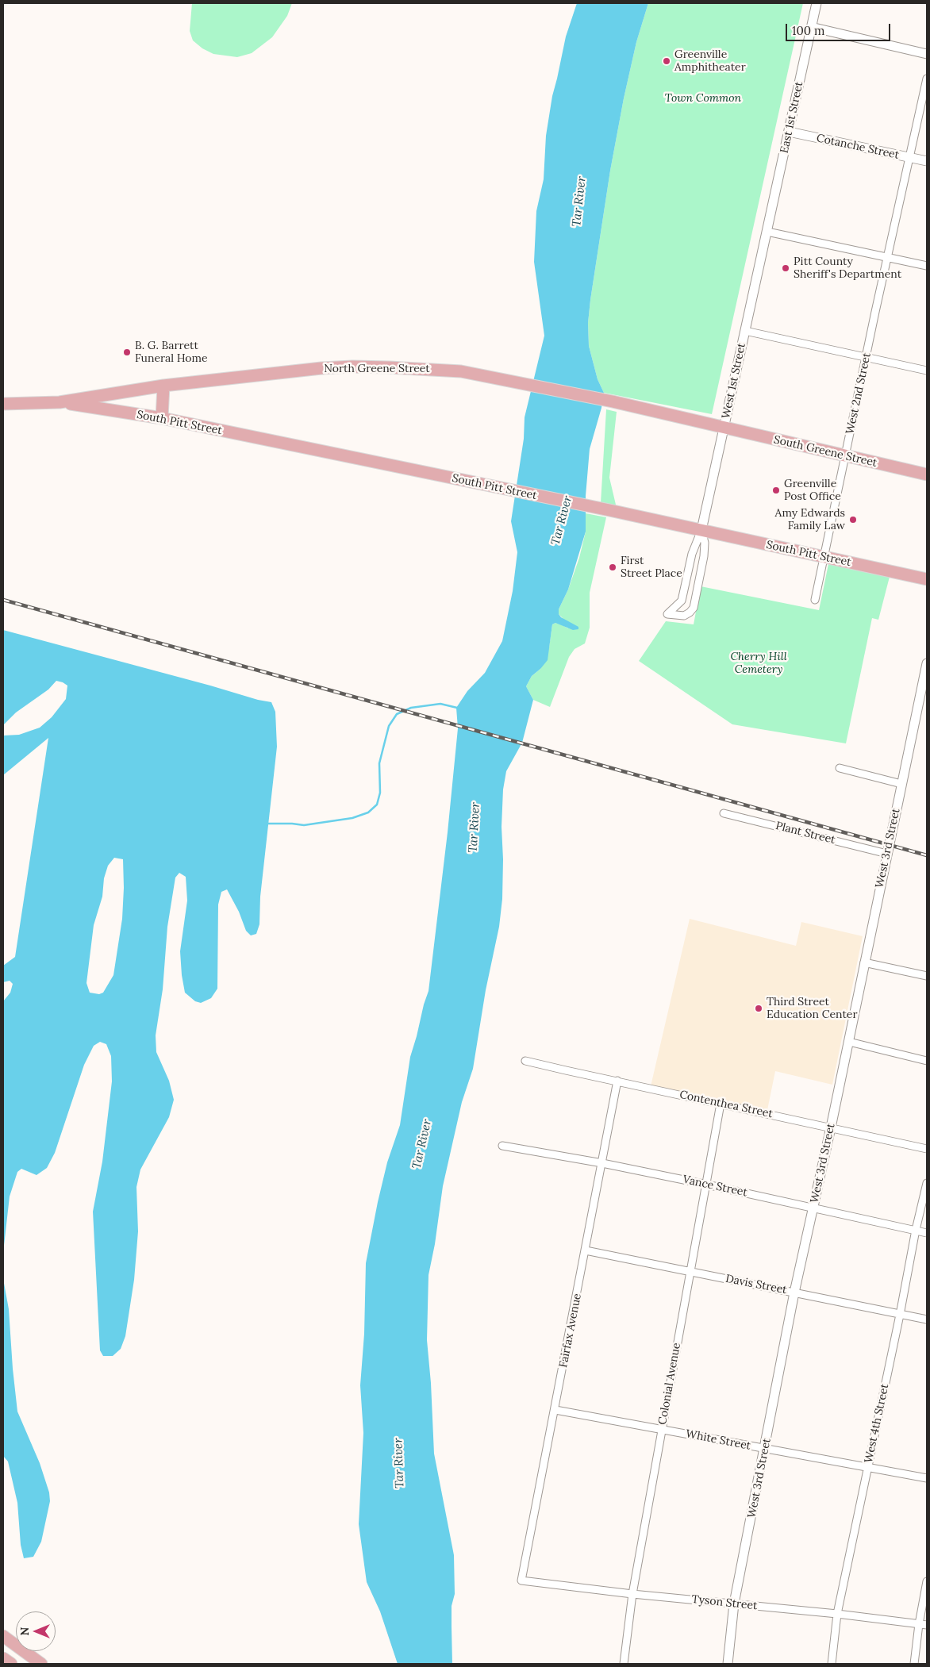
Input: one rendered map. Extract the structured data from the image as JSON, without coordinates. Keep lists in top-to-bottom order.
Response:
{
  "streets": {
    "main road": ["North Greene Street", "South Pitt Street", "South Greene Street"],
    "street": [
      "East 1st Street",
      "Cotanche Street",
      "West 1st Street",
      "West 2nd Street",
      "Plant Street",
      "West 3rd Street",
      "Contenthea Street",
      "Vance Street",
      "Davis Street",
      "Fairfax Avenue",
      "Colonial Avenue",
      "West 4th Street",
      "White Street",
      "Tyson Street"
    ]
  },
  "crossings": [
    ["East 1st Street", "Cotanche Street"],
    ["East 1st Street", "West 1st Street"],
    ["Cotanche Street", "West 2nd Street"],
    ["North Greene Street", "West 1st Street"],
    ["North Greene Street", "South Pitt Street"],
    ["North Greene Street", "South Greene Street"],
    ["West 1st Street", "South Pitt Street"],
    ["West 1st Street", "South Greene Street"],
    ["West 2nd Street", "South Pitt Street"],
    ["West 2nd Street", "South Greene Street"],
    ["Plant Street", "West 3rd Street"],
    ["West 3rd Street", "Contenthea Street"],
    ["West 3rd Street", "Vance Street"],
    ["West 3rd Street", "Davis Street"],
    ["West 3rd Street", "White Street"],
    ["West 3rd Street", "Tyson Street"],
    ["Contenthea Street", "Fairfax Avenue"],
    ["Contenthea Street", "Colonial Avenue"],
    ["Vance Street", "Fairfax Avenue"],
    ["Vance Street", "Colonial Avenue"],
    ["Vance Street", "West 4th Street"],
    ["Davis Street", "Fairfax Avenue"],
    ["Davis Street", "Colonial Avenue"],
    ["Davis Street", "West 4th Street"],
    ["Fairfax Avenue", "White Street"],
    ["Fairfax Avenue", "Tyson Street"],
    ["Colonial Avenue", "White Street"],
    ["Colonial Avenue", "Tyson Street"],
    ["West 4th Street", "White Street"],
    ["West 4th Street", "Tyson Street"]
  ],
  "water": ["Tar River"],
  "parks": ["Town Common", "Cherry Hill Cemetery"],
  "places": [
    "Greenville Amphitheater",
    "Pitt County Sheriff's Department",
    "B. G. Barrett Funeral Home",
    "Greenville Post Office",
    "Amy Edwards Family Law",
    "First Street Place",
    "Third Street Education Center"
  ],
  "scale_bar": "100 m",
  "north": "left"
}
